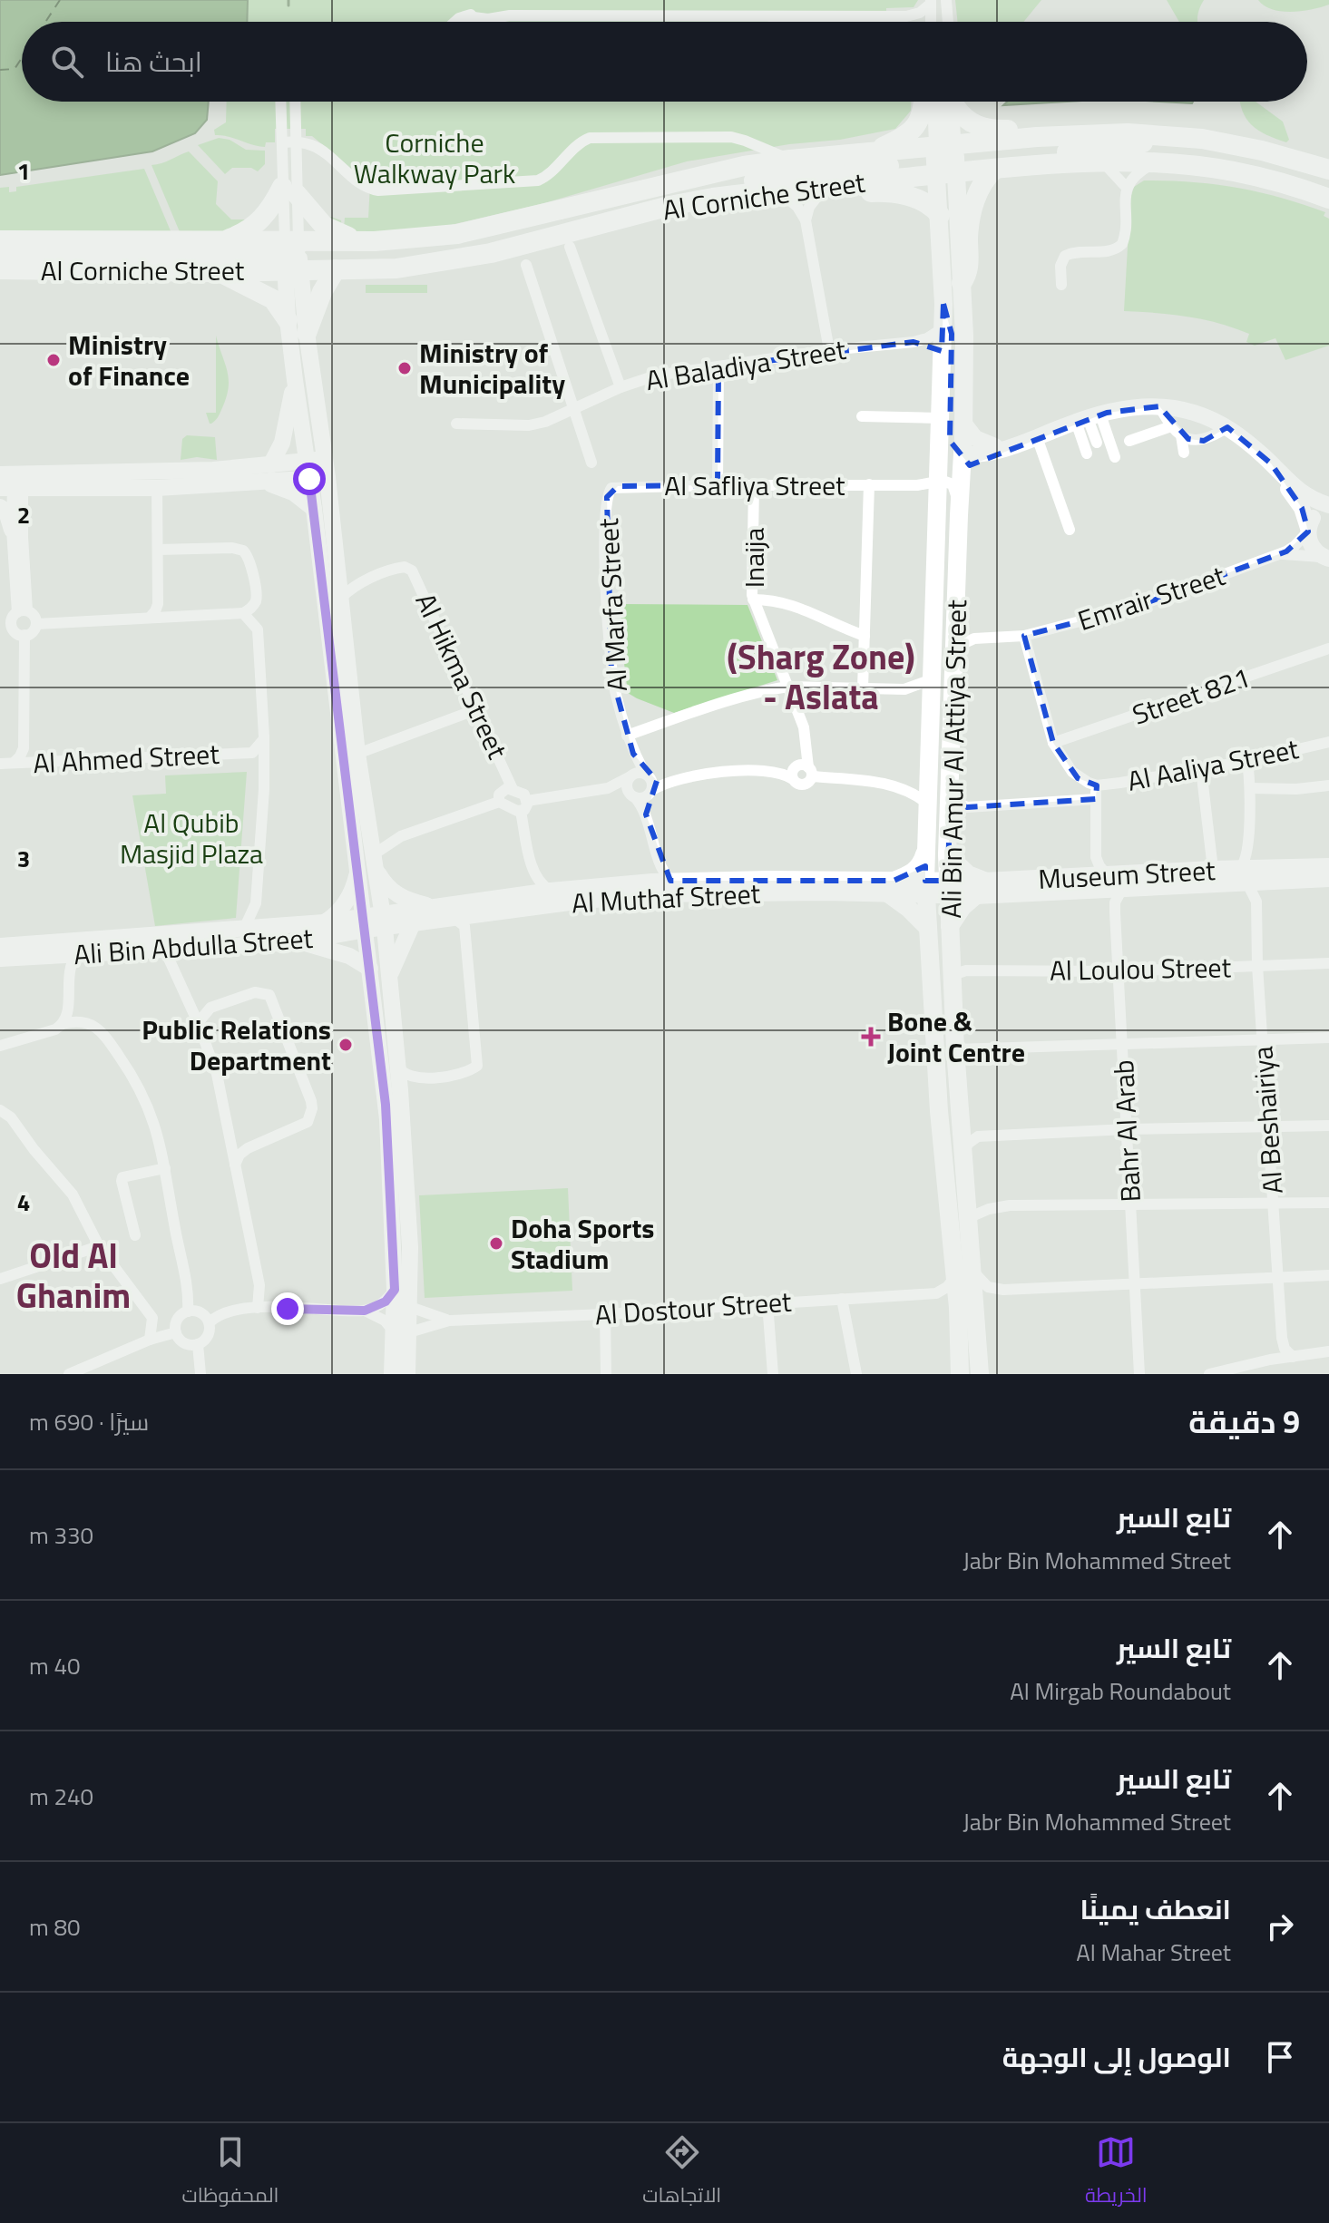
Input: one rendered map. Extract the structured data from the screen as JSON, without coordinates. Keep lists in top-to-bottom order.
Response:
{
  "streets": {
    "highway": ["Al Corniche Street"],
    "main road": ["Ali Bin Amur Al Attiya Street"],
    "street": [
      "Al Baladiya Street",
      "Al Safliya Street",
      "Inaija",
      "Emrair Street",
      "Al Marfa Street",
      "Al Hikma Street",
      "Street 821",
      "Al Ahmed Street",
      "Al Aaliya Street",
      "Museum Street",
      "Al Muthaf Street",
      "Ali Bin Abdulla Street",
      "Al Loulou Street",
      "Al Beshairiya",
      "Bahr Al Arab",
      "Al Dostour Street"
    ]
  },
  "crossings": [
    ["Al Corniche Street", "Ali Bin Amur Al Attiya Street"],
    ["Al Baladiya Street", "Ali Bin Amur Al Attiya Street"],
    ["Al Safliya Street", "Inaija"],
    ["Al Safliya Street", "Al Marfa Street"],
    ["Al Safliya Street", "Ali Bin Amur Al Attiya Street"],
    ["Emrair Street", "Ali Bin Amur Al Attiya Street"],
    ["Ali Bin Amur Al Attiya Street", "Museum Street"],
    ["Ali Bin Amur Al Attiya Street", "Al Muthaf Street"],
    ["Ali Bin Amur Al Attiya Street", "Al Loulou Street"],
    ["Museum Street", "Al Muthaf Street"],
    ["Museum Street", "Al Beshairiya"],
    ["Museum Street", "Bahr Al Arab"],
    ["Al Muthaf Street", "Ali Bin Abdulla Street"],
    ["Al Loulou Street", "Al Beshairiya"],
    ["Al Loulou Street", "Bahr Al Arab"]
  ],
  "districts": ["(Sharg Zone) - Aslata", "Old Al Ghanim"],
  "parks": ["Corniche Walkway Park", "Al Qubib Masjid Plaza"],
  "places": {
    "other": [
      "Ministry of Finance",
      "Ministry of Municipality",
      "Public Relations Department",
      "Doha Sports Stadium"
    ],
    "health": ["Bone & Joint Centre"]
  },
  "page": {
    "search": "ابحث هنا",
    "heading": ["9 دقيقة", "سيرًا · 690 m"],
    "list": [
      ["تابع السير", "Jabr Bin Mohammed Street", "330 m"],
      ["تابع السير", "Al Mirgab Roundabout", "40 m"],
      ["تابع السير", "Jabr Bin Mohammed Street", "240 m"],
      ["انعطف يمينًا", "Al Mahar Street", "80 m"],
      "الوصول إلى الوجهة"
    ],
    "nav": ["الخريطة", "الاتجاهات", "المحفوظات"]
  },
  "grid": {
    "rows": [
      "1",
      "2",
      "3",
      "4"
    ]
  }
}
